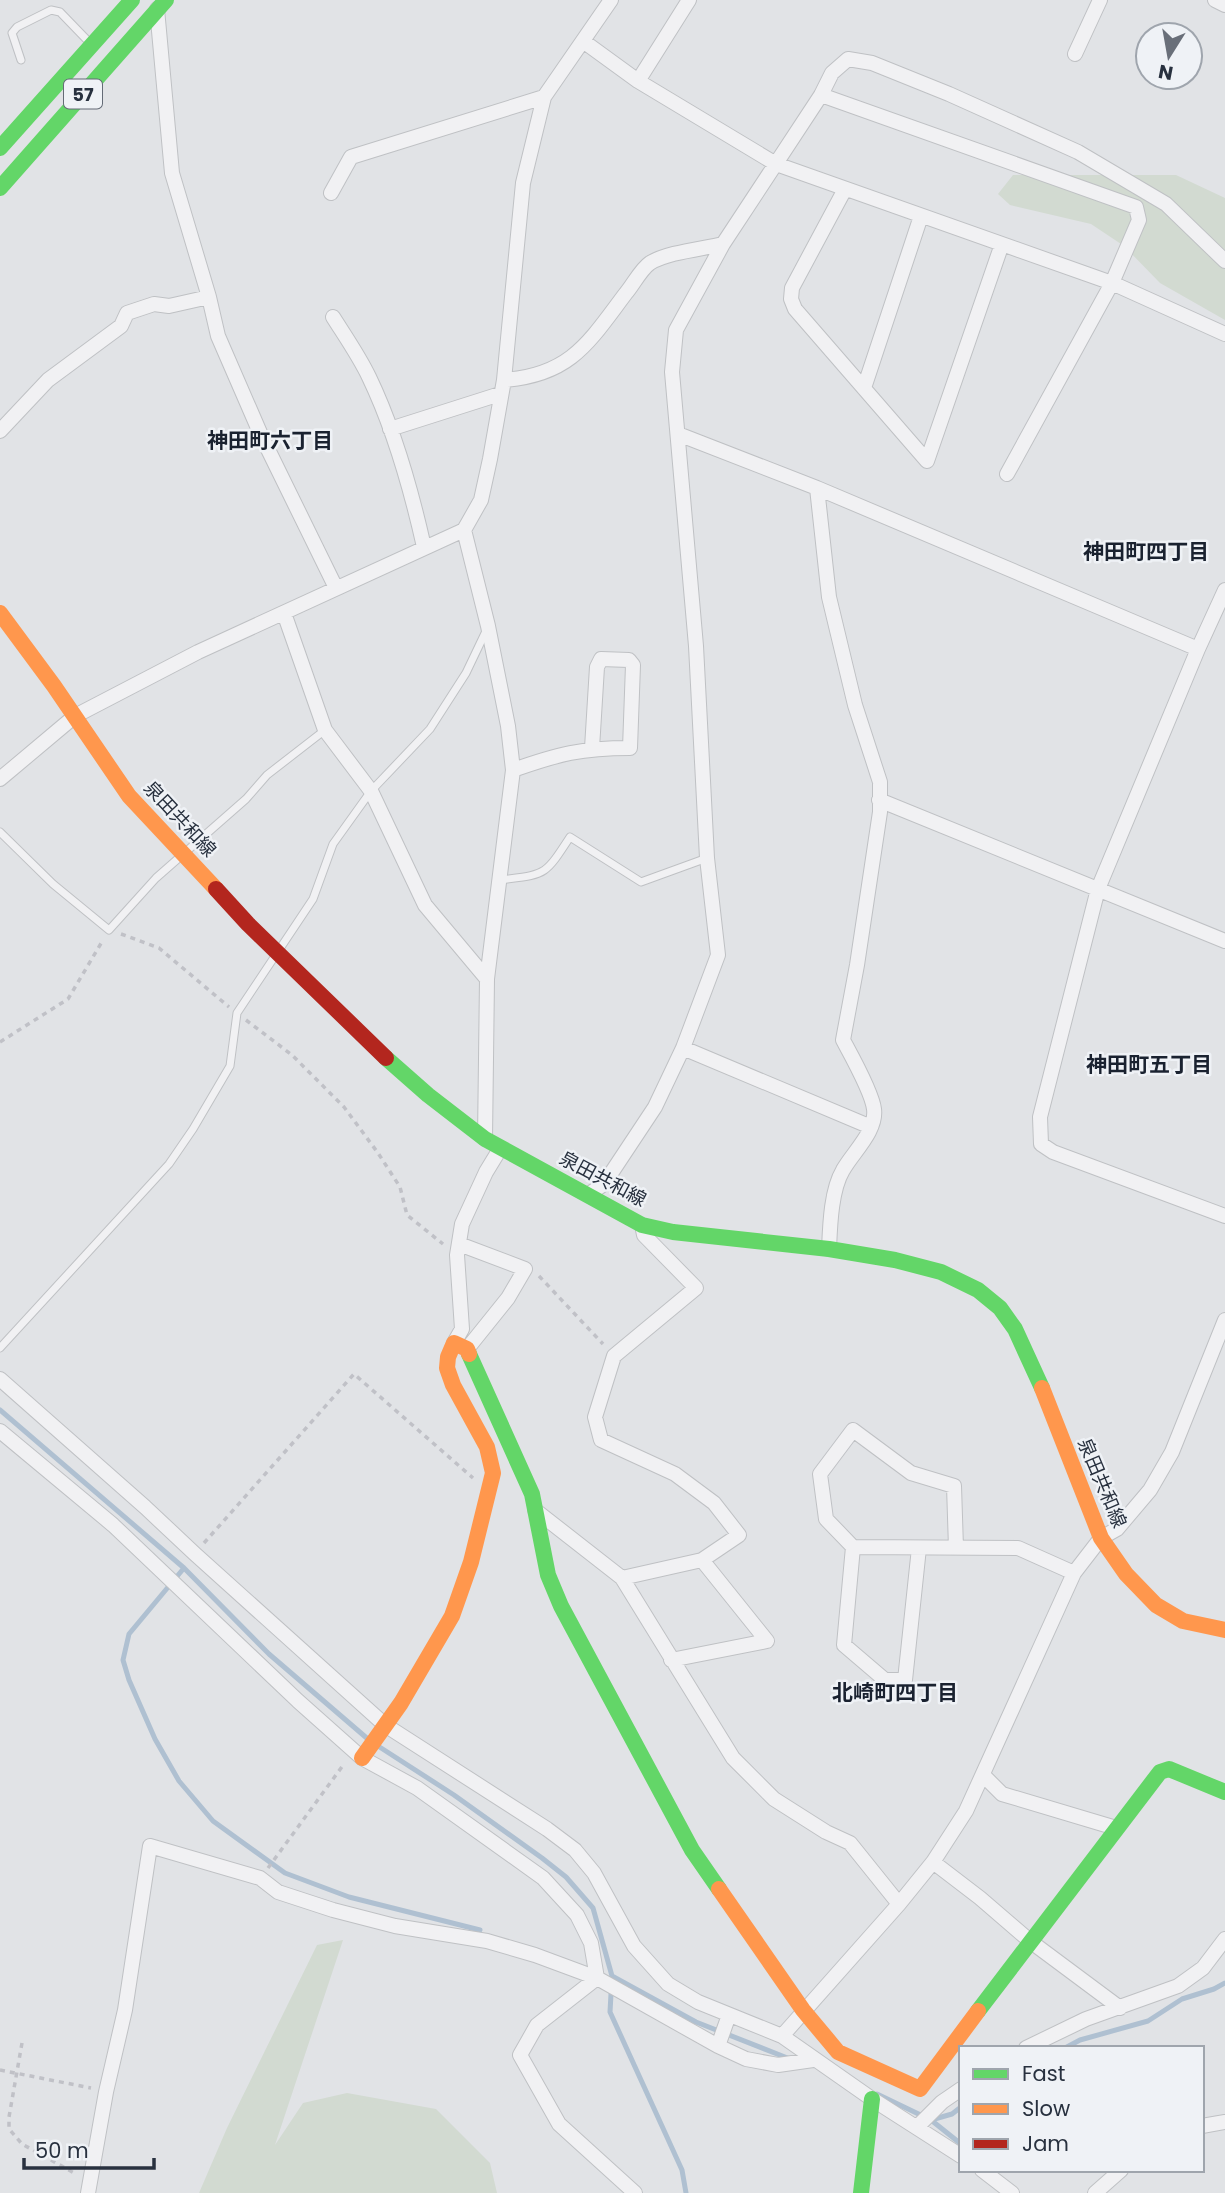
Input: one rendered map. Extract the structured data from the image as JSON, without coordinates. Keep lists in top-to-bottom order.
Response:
{
  "streets": {
    "main road": ["57", "泉田共和線"]
  },
  "districts": [
    "神田町六丁目",
    "神田町四丁目",
    "神田町五丁目",
    "北崎町四丁目"
  ],
  "legend": ["Fast", "Slow", "Jam"],
  "scale_bar": "50 m",
  "north": "bottom"
}
